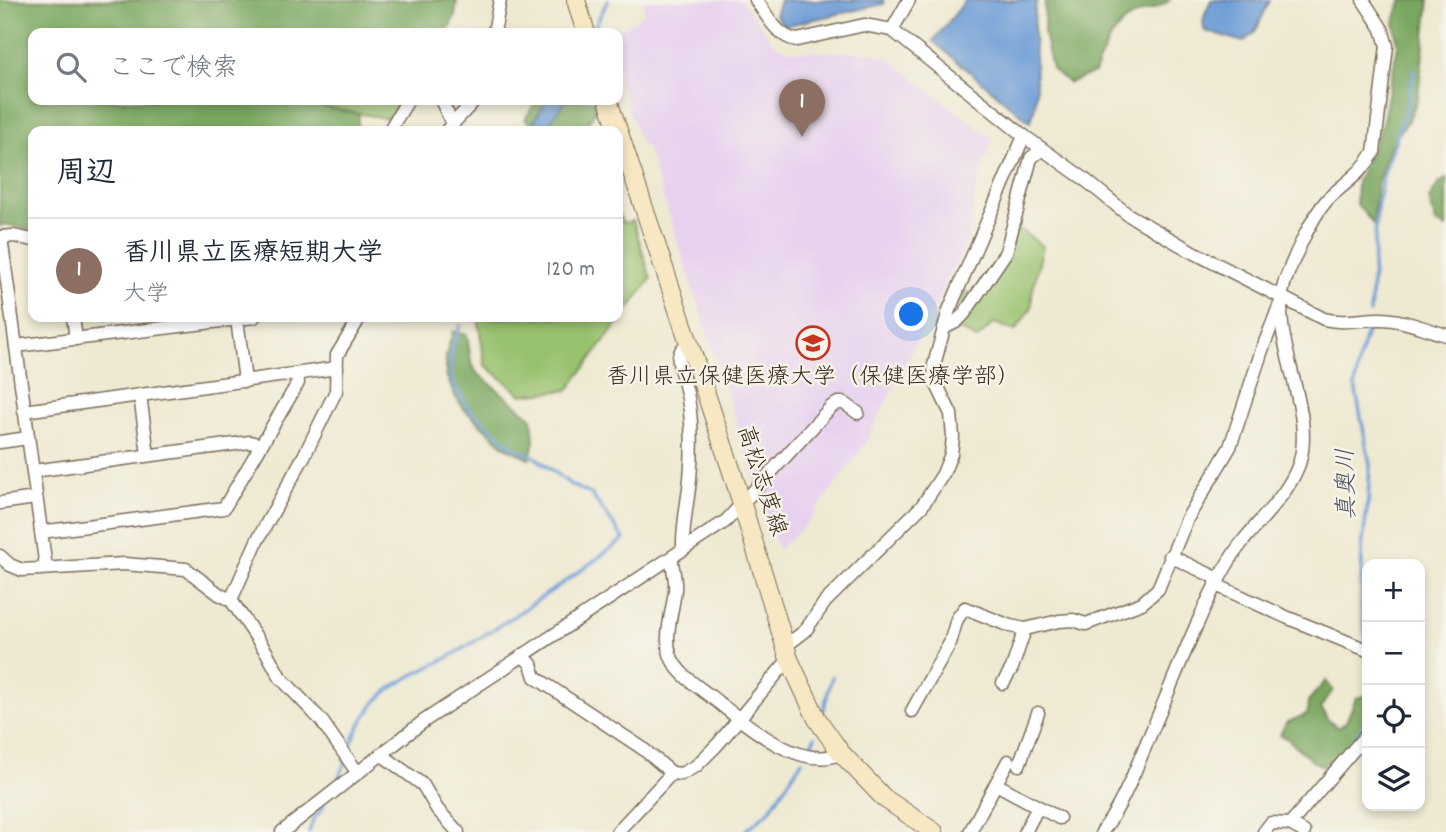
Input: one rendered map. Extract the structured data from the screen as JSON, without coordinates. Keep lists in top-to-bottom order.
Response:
{
  "streets": {
    "main road": ["高松志度線"]
  },
  "water": ["真奥川"],
  "places": {
    "school or university": ["香川県立保健医療大学（保健医療学部）"]
  },
  "page": {
    "search": "ここで検索",
    "pins": "1",
    "heading": "周辺",
    "list": [
      {
        "mark": "1",
        "name": "香川県立医療短期大学",
        "note": "大学",
        "value": "120 m"
      }
    ],
    "map_buttons": ["+", "−"]
  }
}
